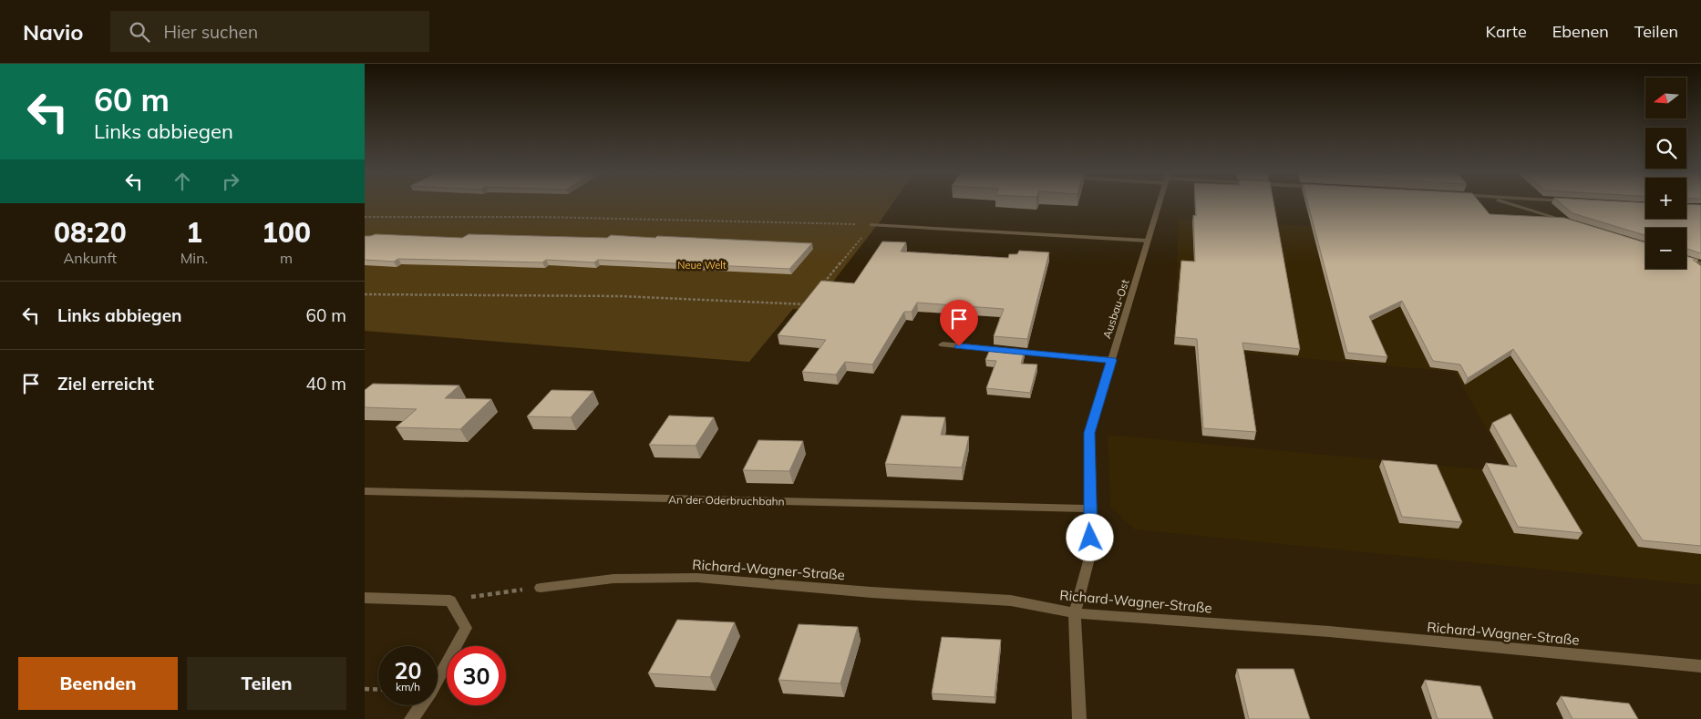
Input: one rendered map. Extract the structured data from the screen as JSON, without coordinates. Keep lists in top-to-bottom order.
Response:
{
  "streets": {
    "street": ["Ausbau-Ost", "An der Oderbruchbahn", "Richard-Wagner-Straße"]
  },
  "crossings": [
    ["Ausbau-Ost", "An der Oderbruchbahn"],
    ["Ausbau-Ost", "Richard-Wagner-Straße"]
  ],
  "parks": ["Neue Welt"],
  "north": "left",
  "page": {
    "header": "Navio",
    "search": "Hier suchen",
    "nav": ["Karte", "Ebenen", "Teilen"],
    "turn": ["60 m", "Links abbiegen"],
    "map_buttons": ["+", "−"],
    "eta": [
      "08:20",
      "Ankunft",
      "1",
      "Min.",
      "100",
      "m"
    ],
    "list": [
      {
        "name": "Links abbiegen",
        "value": "60 m"
      },
      {
        "name": "Ziel erreicht",
        "value": "40 m"
      }
    ],
    "speed": "20 km/h",
    "limit": "30",
    "buttons": ["Beenden", "Teilen"]
  }
}
